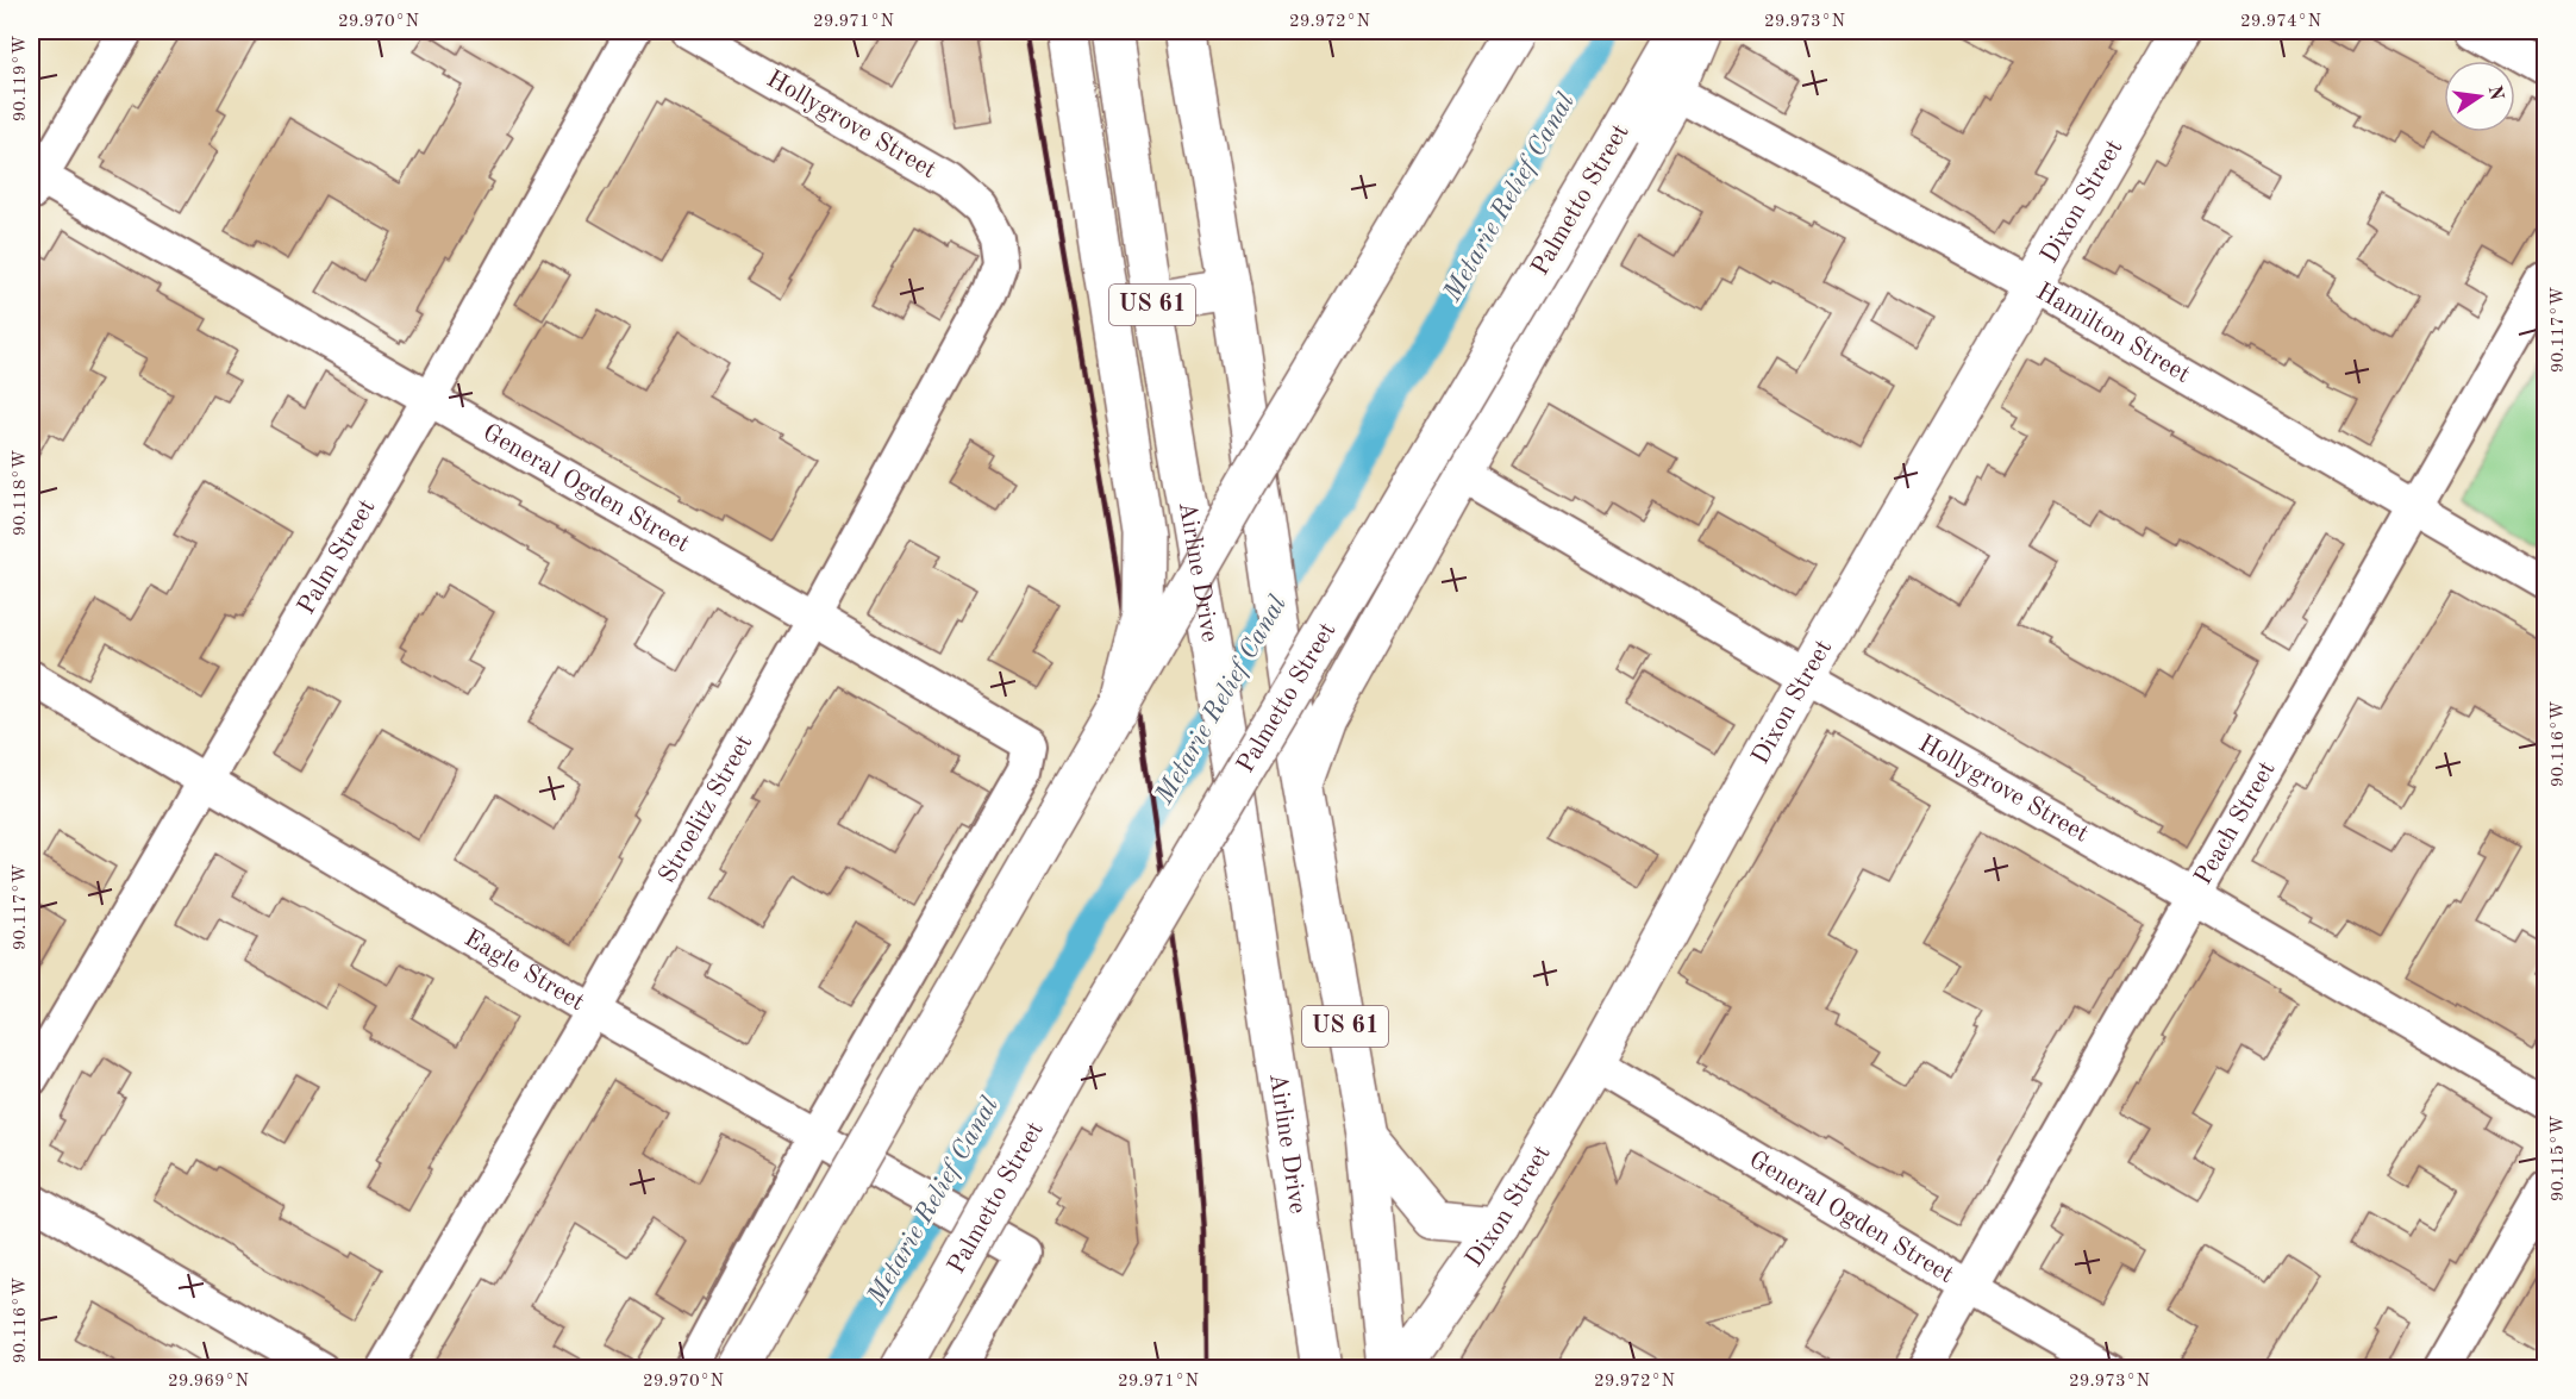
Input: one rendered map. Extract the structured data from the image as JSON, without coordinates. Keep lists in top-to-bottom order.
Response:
{
  "streets": {
    "main road": [
      "Palmetto Street",
      "Dixon Street",
      "US 61",
      "Airline Drive"
    ],
    "street": [
      "Hollygrove Street",
      "Hamilton Street",
      "General Ogden Street",
      "Palm Street",
      "Stroelitz Street",
      "Peach Street",
      "Eagle Street"
    ]
  },
  "crossings": [
    ["Hollygrove Street", "Dixon Street"],
    ["Hollygrove Street", "Stroelitz Street"],
    ["Hollygrove Street", "Peach Street"],
    ["Palmetto Street", "Eagle Street"],
    ["Dixon Street", "Hamilton Street"],
    ["Dixon Street", "General Ogden Street"],
    ["Hamilton Street", "Peach Street"],
    ["General Ogden Street", "Palm Street"],
    ["General Ogden Street", "Stroelitz Street"],
    ["General Ogden Street", "Peach Street"],
    ["General Ogden Street", "Eagle Street"],
    ["Palm Street", "Eagle Street"],
    ["Stroelitz Street", "Eagle Street"]
  ],
  "water": ["Metarie Relief Canal"],
  "north": "right",
  "coordinates": [
    "29.970°N",
    "29.971°N",
    "29.972°N",
    "29.973°N",
    "29.974°N",
    "90.119°W",
    "90.117°W",
    "90.118°W",
    "90.116°W",
    "90.115°W",
    "29.969°N"
  ]
}
